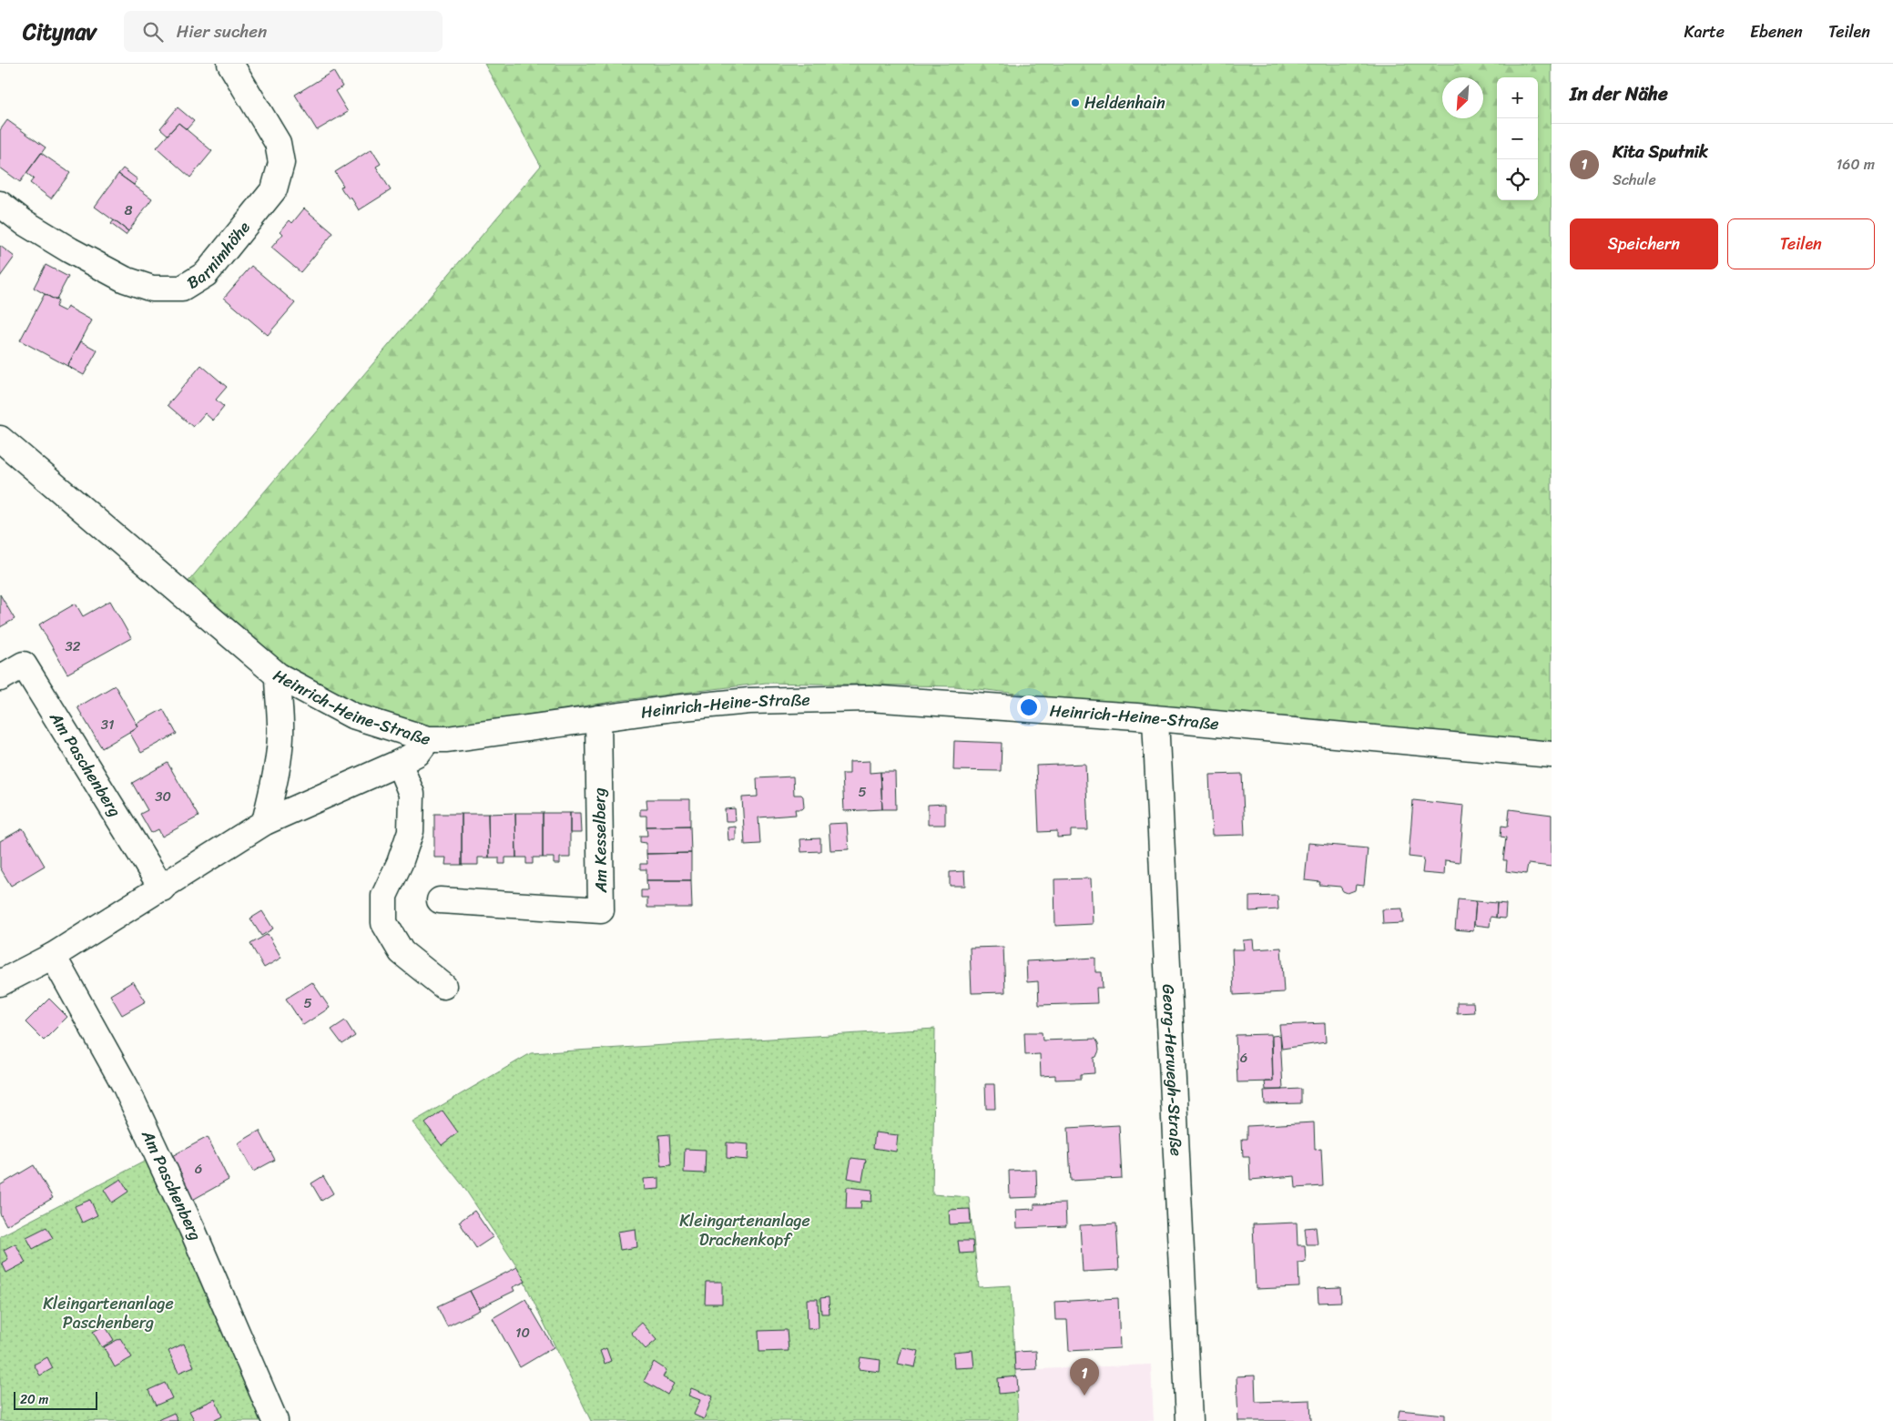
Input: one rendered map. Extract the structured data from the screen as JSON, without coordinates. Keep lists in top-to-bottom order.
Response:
{
  "streets": {
    "street": [
      "Barnimhöhe",
      "Heinrich-Heine-Straße",
      "Am Paschenberg",
      "Am Kesselberg",
      "Georg-Herwegh-Straße"
    ]
  },
  "crossings": [
    ["Heinrich-Heine-Straße", "Am Kesselberg"],
    ["Heinrich-Heine-Straße", "Georg-Herwegh-Straße"]
  ],
  "parks": ["Kleingartenanlage Drachenkopf", "Kleingartenanlage Paschenberg"],
  "places": ["Heldenhain"],
  "house_numbers": [
    "8",
    "32",
    "31",
    "5",
    "30",
    "5",
    "6",
    "6",
    "10"
  ],
  "scale_bar": "20 m",
  "north": "bottom left",
  "page": {
    "header": "Citynav",
    "search": "Hier suchen",
    "nav": ["Karte", "Ebenen", "Teilen"],
    "heading": "In der Nähe",
    "map_buttons": ["+", "−"],
    "list": [
      {
        "mark": "1",
        "name": "Kita Sputnik",
        "note": "Schule",
        "value": "160 m"
      }
    ],
    "buttons": ["Speichern", "Teilen"],
    "pins": "1",
    "scale": "20 m"
  }
}
